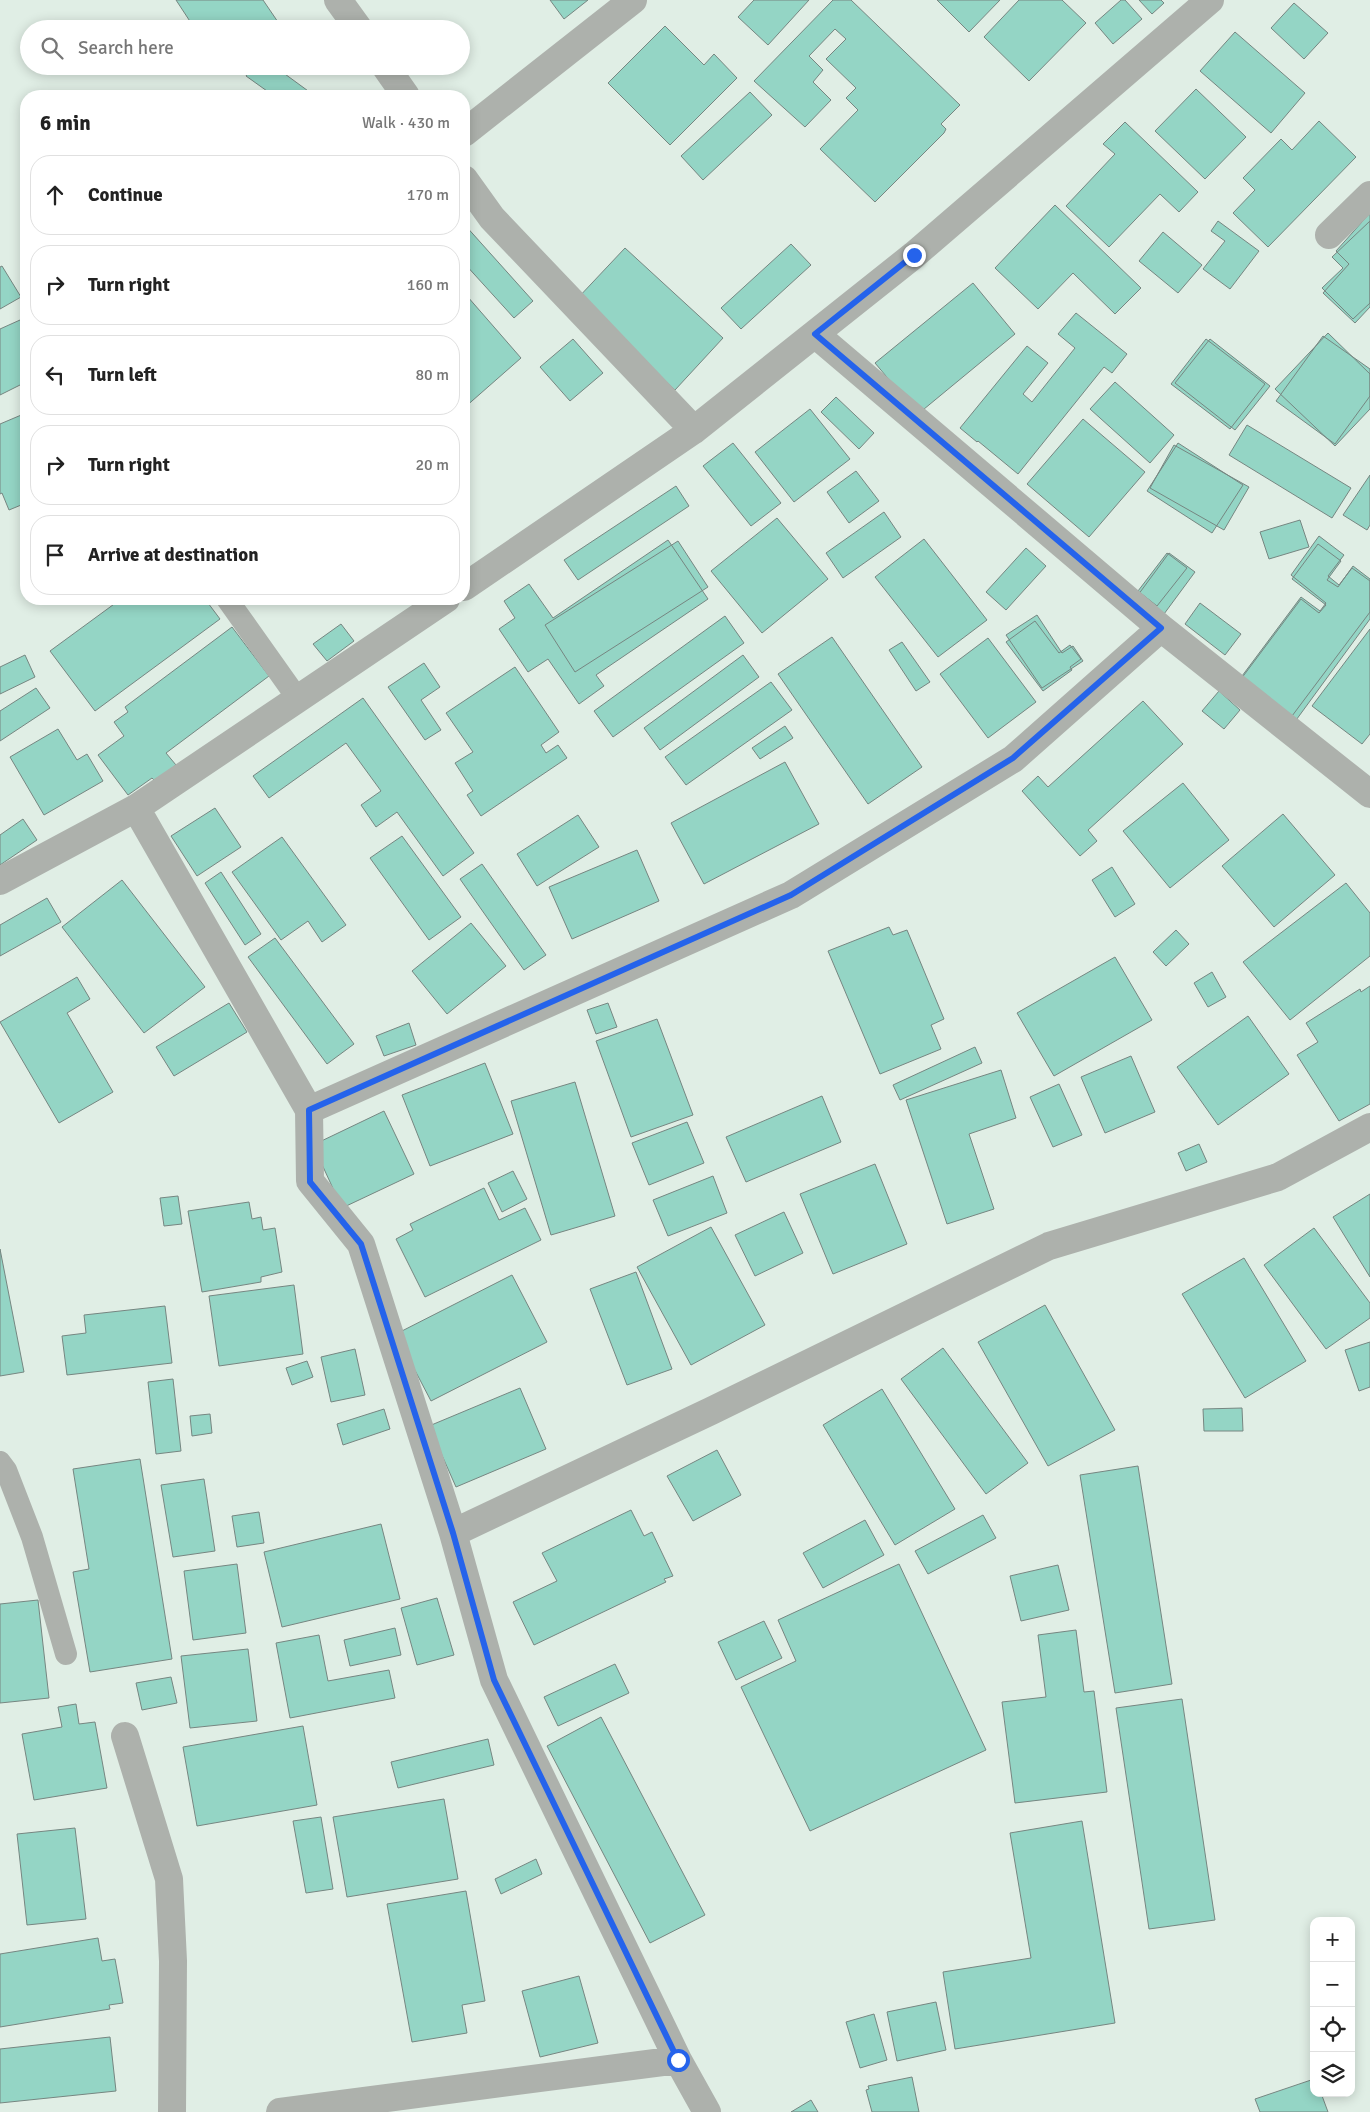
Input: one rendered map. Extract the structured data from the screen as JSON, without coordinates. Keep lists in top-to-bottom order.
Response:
{
  "page": {
    "search": "Search here",
    "heading": ["6 min", "Walk · 430 m"],
    "list": [
      ["Continue", "170 m"],
      ["Turn right", "160 m"],
      ["Turn left", "80 m"],
      ["Turn right", "20 m"],
      "Arrive at destination"
    ],
    "map_buttons": ["+", "−"]
  }
}
